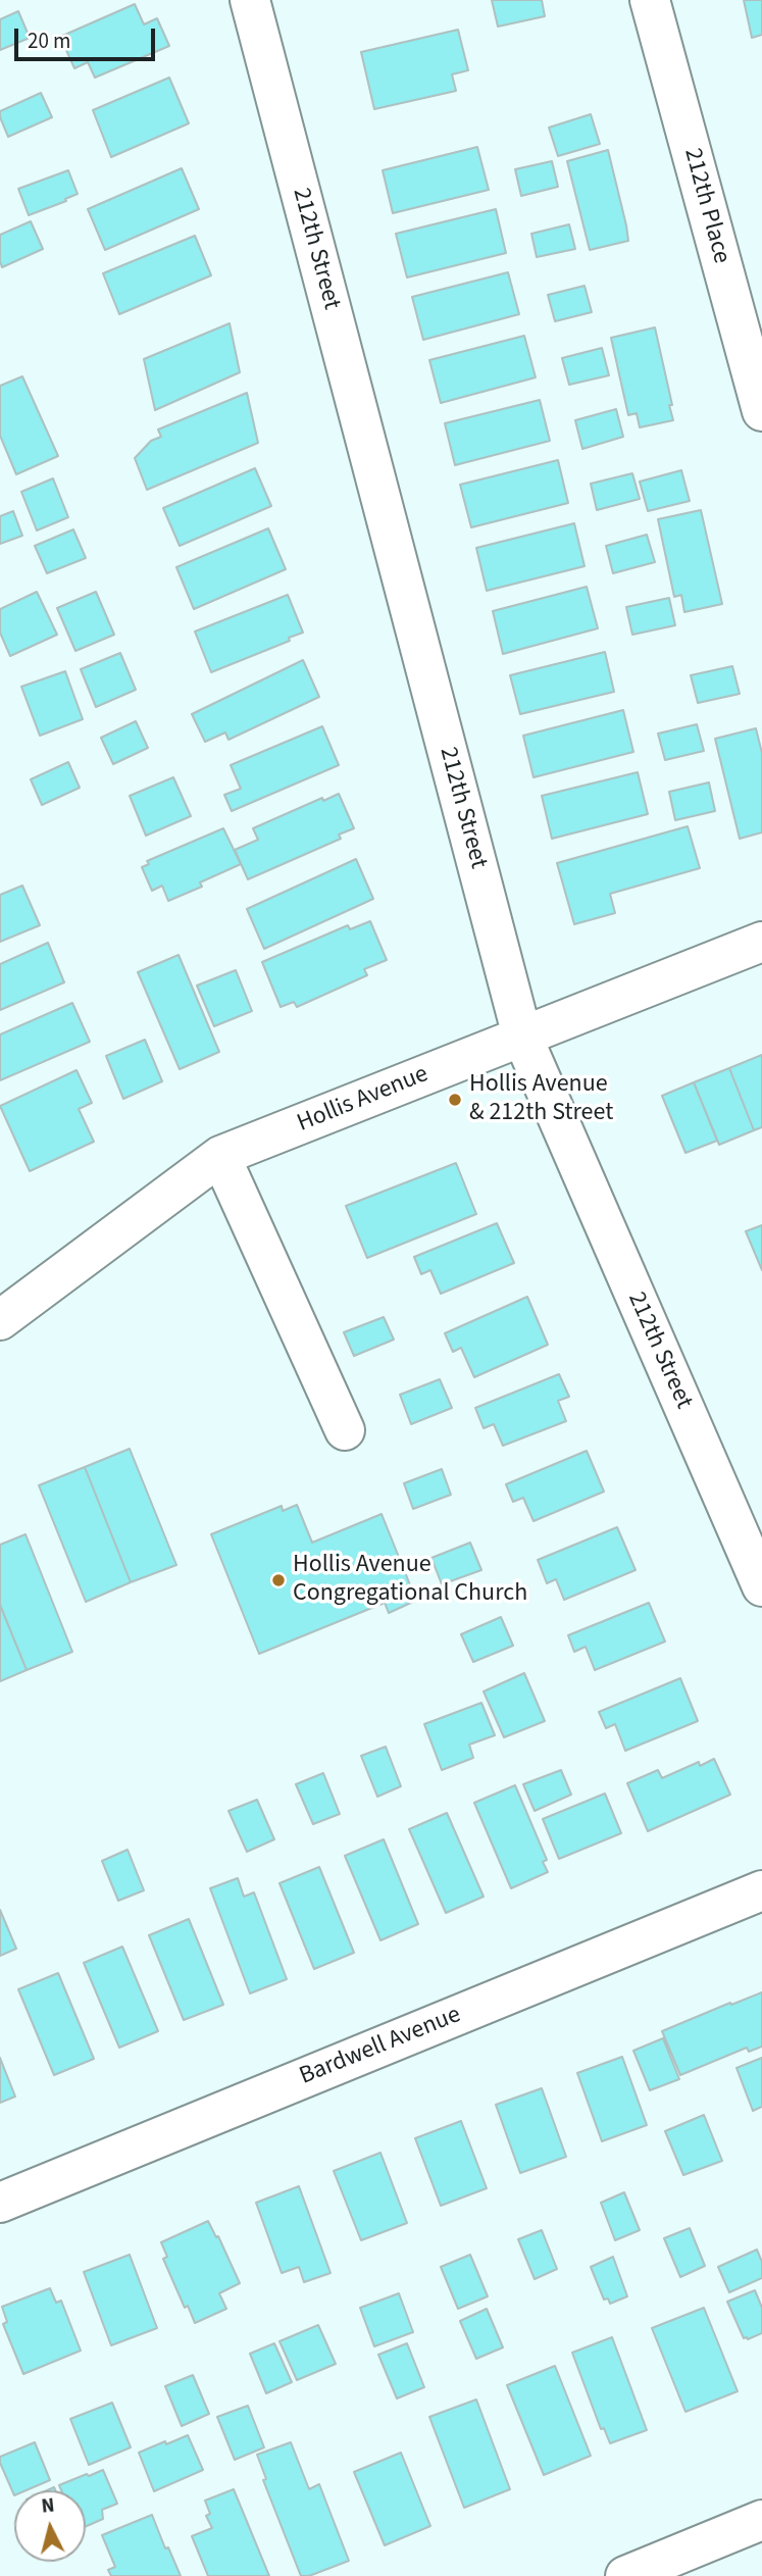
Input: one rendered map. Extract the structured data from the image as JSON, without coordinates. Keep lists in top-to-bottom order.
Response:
{
  "streets": {
    "street": [
      "212th Place",
      "212th Street",
      "Hollis Avenue",
      "Bardwell Avenue"
    ]
  },
  "crossings": [
    ["212th Street", "Hollis Avenue"]
  ],
  "places": ["Hollis Avenue & 212th Street", "Hollis Avenue Congregational Church"],
  "scale_bar": "20 m",
  "north": "top"
}
